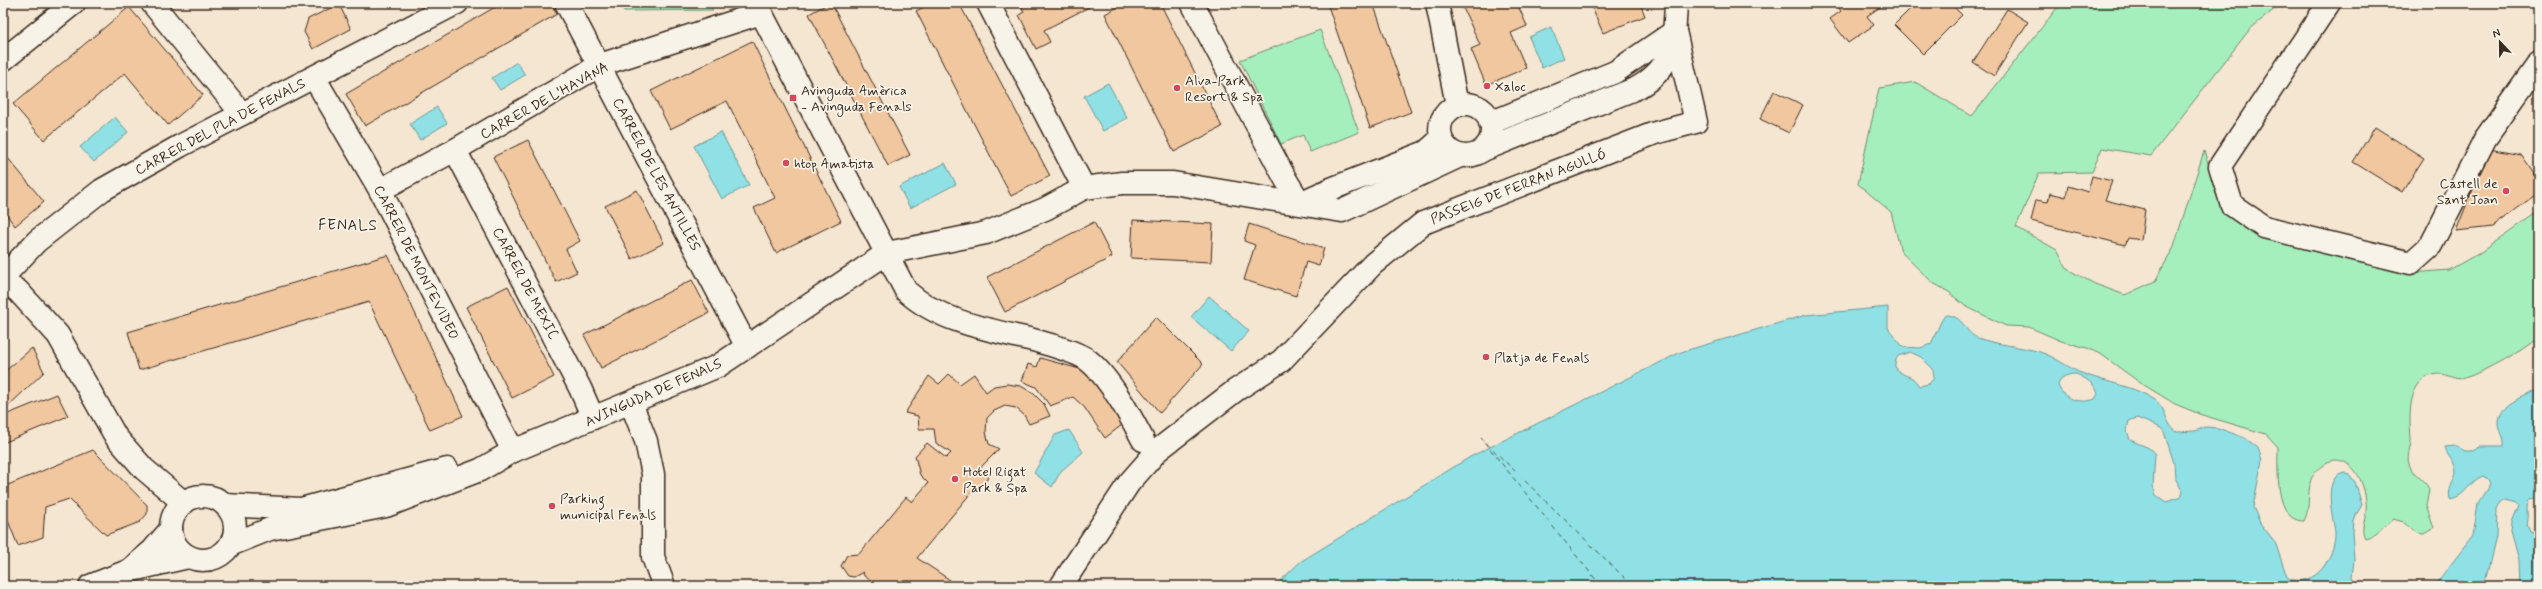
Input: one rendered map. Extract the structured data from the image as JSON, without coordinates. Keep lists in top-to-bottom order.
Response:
{
  "streets": {
    "street": [
      "CARRER DE L'HAVANA",
      "CARRER DEL PLA DE FENALS",
      "CARRER DE LES ANTILLES",
      "PASSEIG DE FERRAN AGULLÓ",
      "CARRER DE MONTEVIDEO",
      "CARRER DE MEXIC",
      "AVINGUDA DE FENALS"
    ]
  },
  "crossings": [
    ["CARRER DE L'HAVANA", "CARRER DE LES ANTILLES"],
    ["CARRER DE L'HAVANA", "CARRER DE MONTEVIDEO"],
    ["CARRER DE L'HAVANA", "CARRER DE MEXIC"],
    ["CARRER DEL PLA DE FENALS", "CARRER DE MONTEVIDEO"],
    ["CARRER DE LES ANTILLES", "AVINGUDA DE FENALS"],
    ["CARRER DE MONTEVIDEO", "AVINGUDA DE FENALS"],
    ["CARRER DE MEXIC", "AVINGUDA DE FENALS"]
  ],
  "districts": ["FENALS"],
  "places": {
    "other": [
      "Xaloc",
      "Alva-Park Resort & Spa",
      "htop Amatista",
      "Castell de Sant Joan",
      "Platja de Fenals",
      "Hotel Rigat Park & Spa",
      "Parking municipal Fenals"
    ],
    "transit": ["Avinguda Amèrica - Avinguda Fenals"]
  },
  "north": "top"
}
